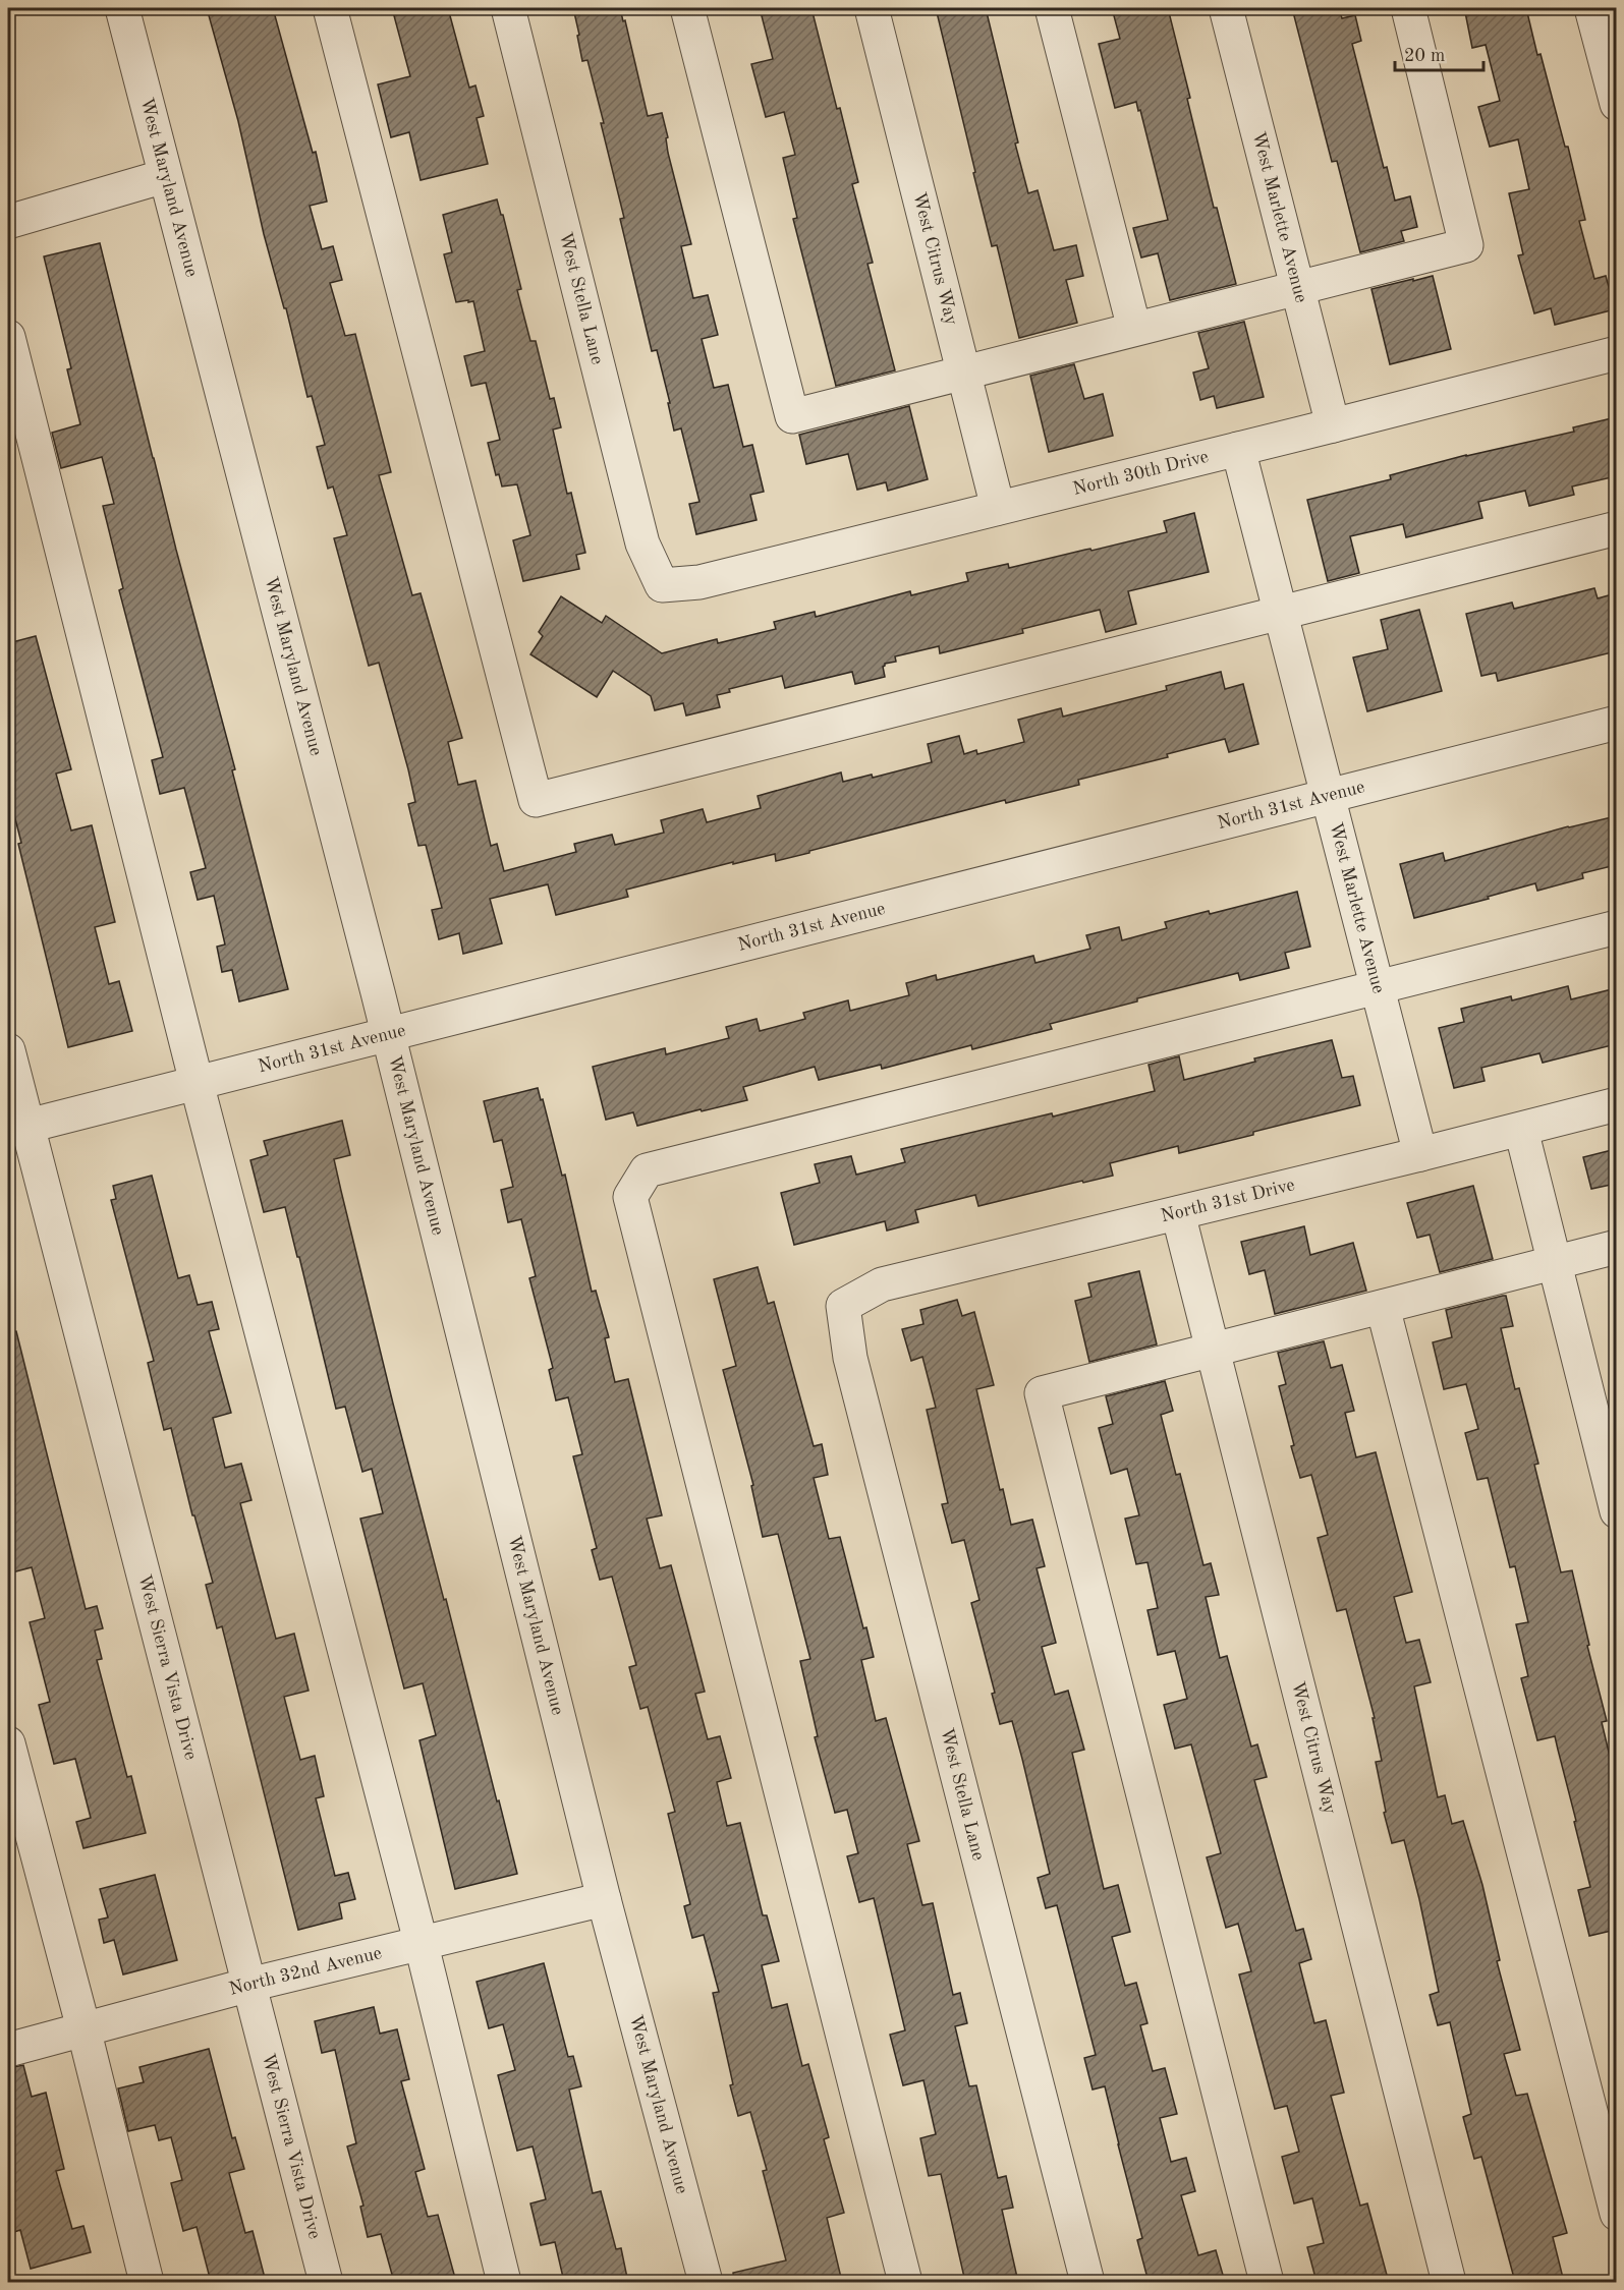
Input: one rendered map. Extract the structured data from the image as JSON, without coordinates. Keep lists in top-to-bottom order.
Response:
{
  "streets": {
    "street": [
      "West Maryland Avenue",
      "West Marlette Avenue",
      "West Citrus Way",
      "West Stella Lane",
      "North 30th Drive",
      "North 31st Avenue",
      "North 31st Drive",
      "West Sierra Vista Drive",
      "North 32nd Avenue"
    ]
  },
  "crossings": [
    ["West Maryland Avenue", "North 31st Avenue"],
    ["West Maryland Avenue", "North 32nd Avenue"],
    ["West Marlette Avenue", "North 30th Drive"],
    ["West Marlette Avenue", "North 31st Avenue"],
    ["West Marlette Avenue", "North 31st Drive"],
    ["West Citrus Way", "North 30th Drive"],
    ["West Citrus Way", "North 31st Drive"],
    ["West Stella Lane", "North 30th Drive"],
    ["West Stella Lane", "North 31st Drive"],
    ["North 31st Avenue", "West Sierra Vista Drive"],
    ["West Sierra Vista Drive", "North 32nd Avenue"]
  ],
  "scale_bar": "20 m"
}
